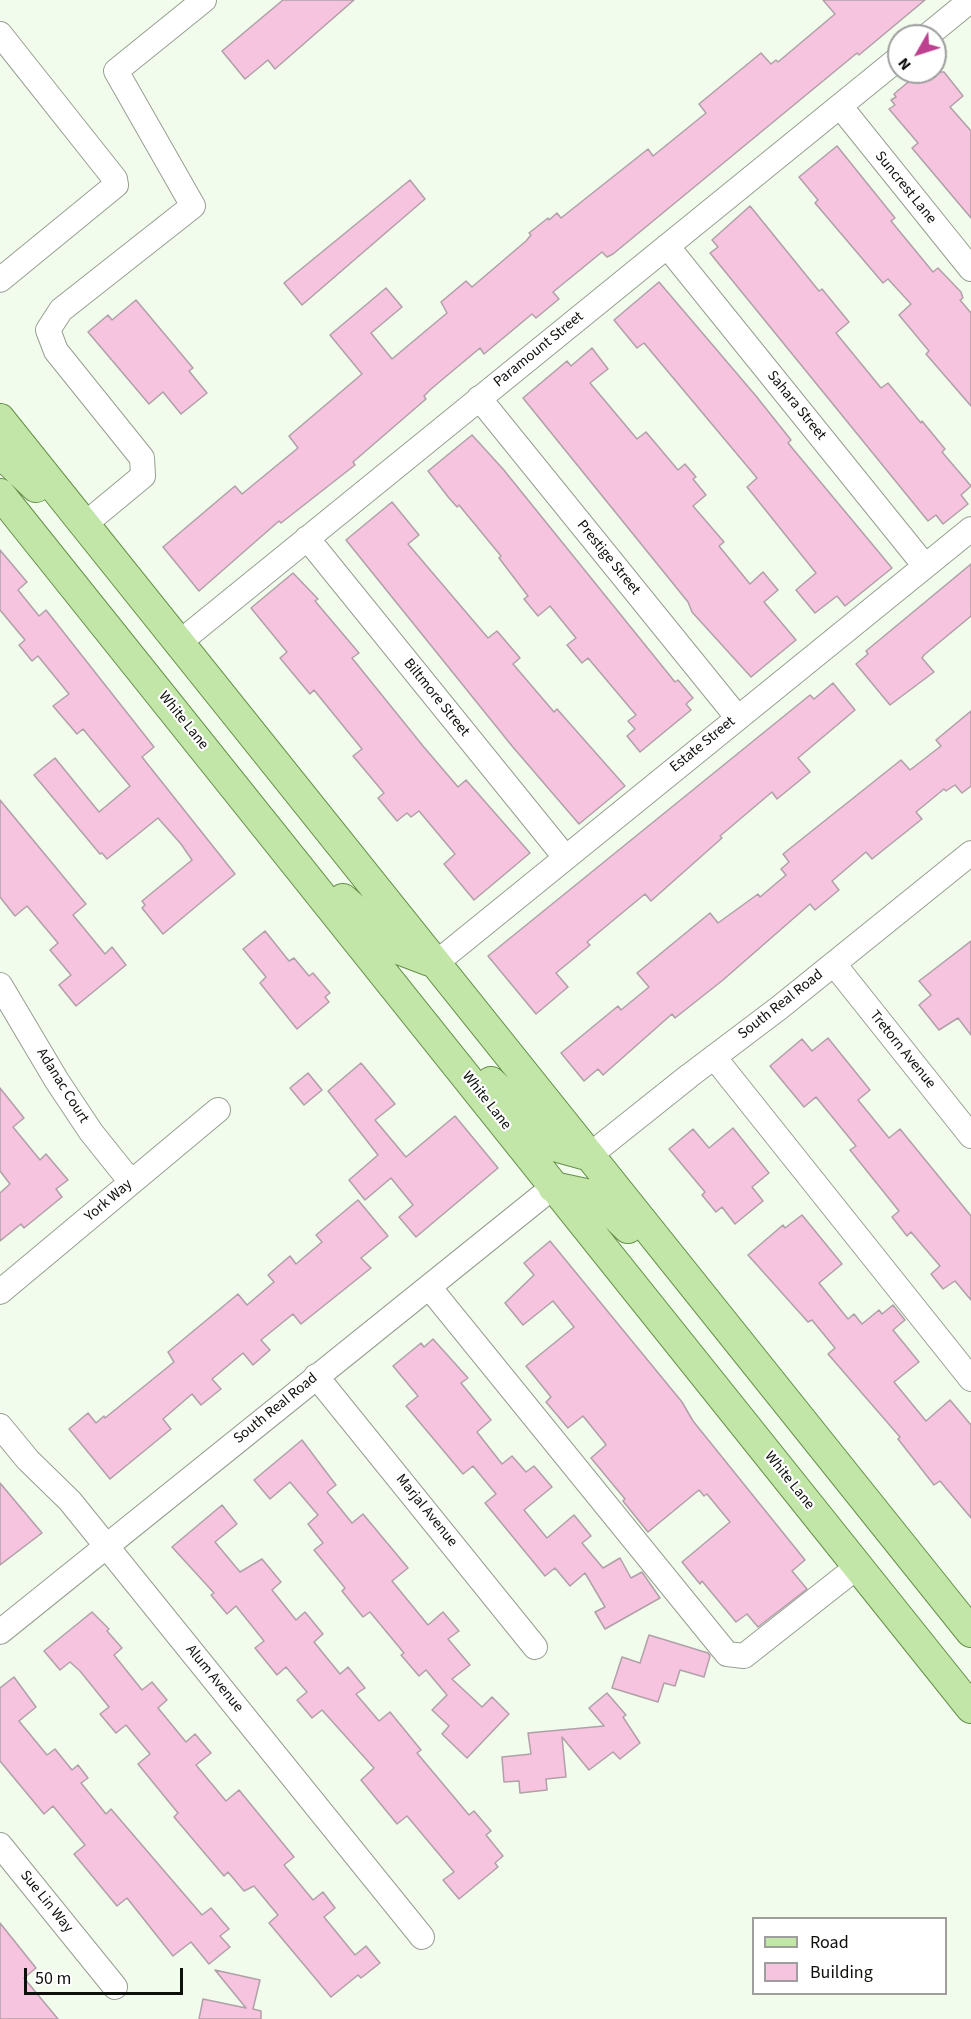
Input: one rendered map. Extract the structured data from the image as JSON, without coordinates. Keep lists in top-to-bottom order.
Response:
{
  "streets": {
    "main road": ["White Lane"],
    "street": [
      "Suncrest Lane",
      "Paramount Street",
      "Sahara Street",
      "Prestige Street",
      "Biltmore Street",
      "Estate Street",
      "South Real Road",
      "Tretorn Avenue",
      "Adanac Court",
      "York Way",
      "Marjal Avenue",
      "Alum Avenue",
      "Sue Lin Way"
    ]
  },
  "crossings": [
    ["Suncrest Lane", "Paramount Street"],
    ["Paramount Street", "Sahara Street"],
    ["Paramount Street", "Prestige Street"],
    ["Paramount Street", "Biltmore Street"],
    ["Sahara Street", "Estate Street"],
    ["Prestige Street", "Estate Street"],
    ["Biltmore Street", "Estate Street"],
    ["White Lane", "South Real Road"],
    ["South Real Road", "Tretorn Avenue"],
    ["South Real Road", "Marjal Avenue"],
    ["South Real Road", "Alum Avenue"],
    ["Adanac Court", "York Way"]
  ],
  "legend": ["Road", "Building"],
  "scale_bar": "50 m",
  "north": "bottom left"
}
